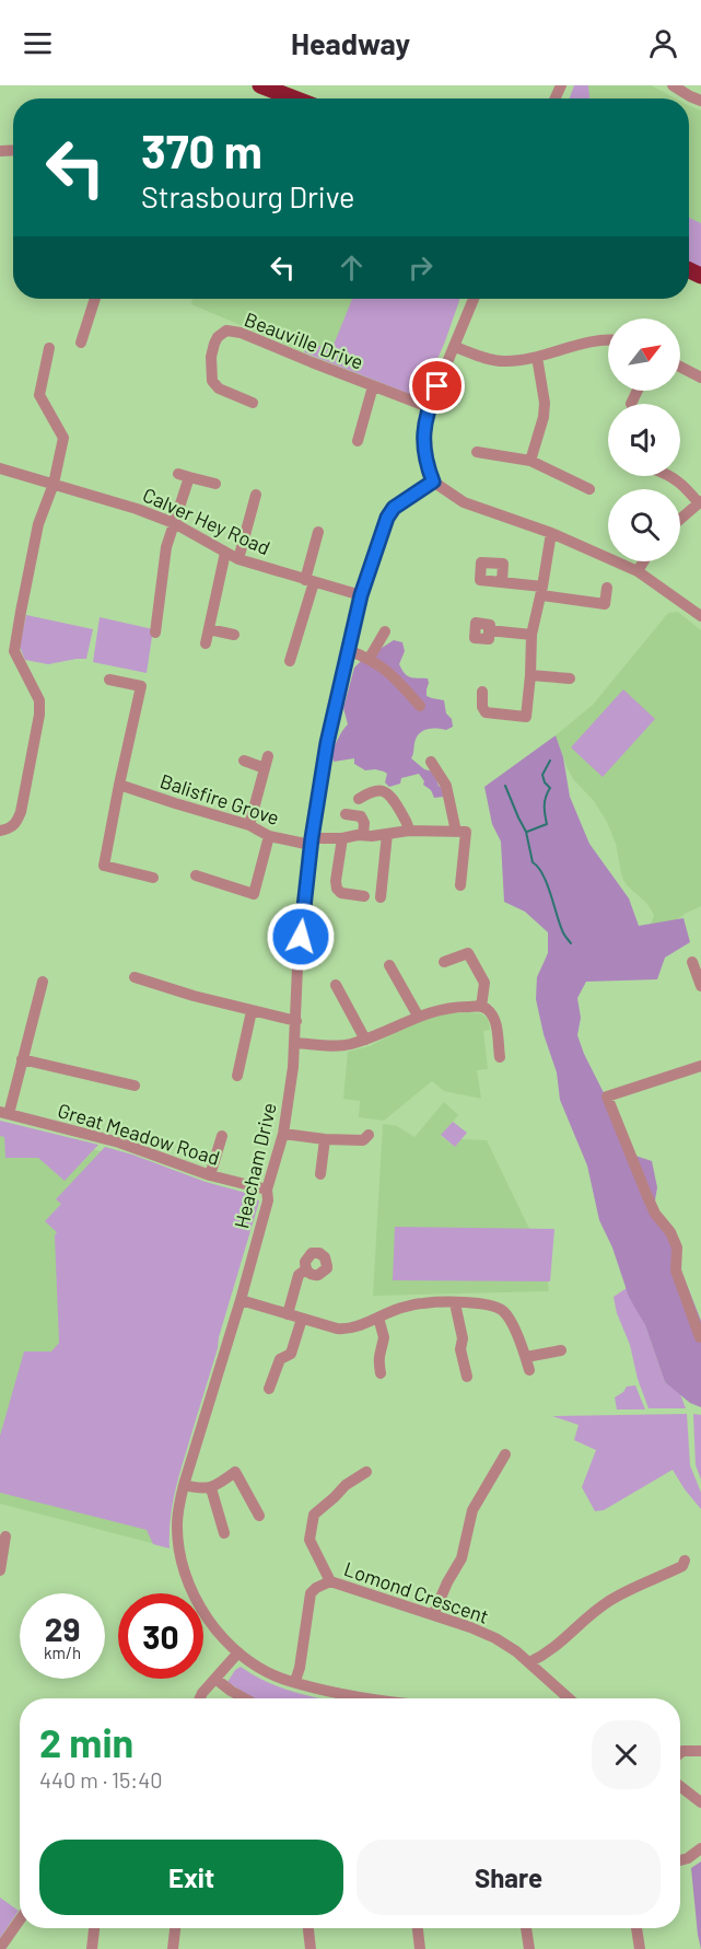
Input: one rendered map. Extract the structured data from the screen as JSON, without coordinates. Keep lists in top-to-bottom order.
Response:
{
  "streets": {
    "street": [
      "Beauville Drive",
      "Calver Hey Road",
      "Balisfire Grove",
      "Great Meadow Road",
      "Heacham Drive",
      "Lomond Crescent"
    ]
  },
  "crossings": [
    ["Calver Hey Road", "Heacham Drive"],
    ["Balisfire Grove", "Heacham Drive"],
    ["Great Meadow Road", "Heacham Drive"],
    ["Heacham Drive", "Lomond Crescent"]
  ],
  "north": "top right",
  "page": {
    "header": "Headway",
    "turn": ["370 m", "Strasbourg Drive"],
    "speed": "29 km/h",
    "limit": "30",
    "heading": ["2 min", "440 m · 15:40"],
    "buttons": ["Exit", "Share"]
  }
}
